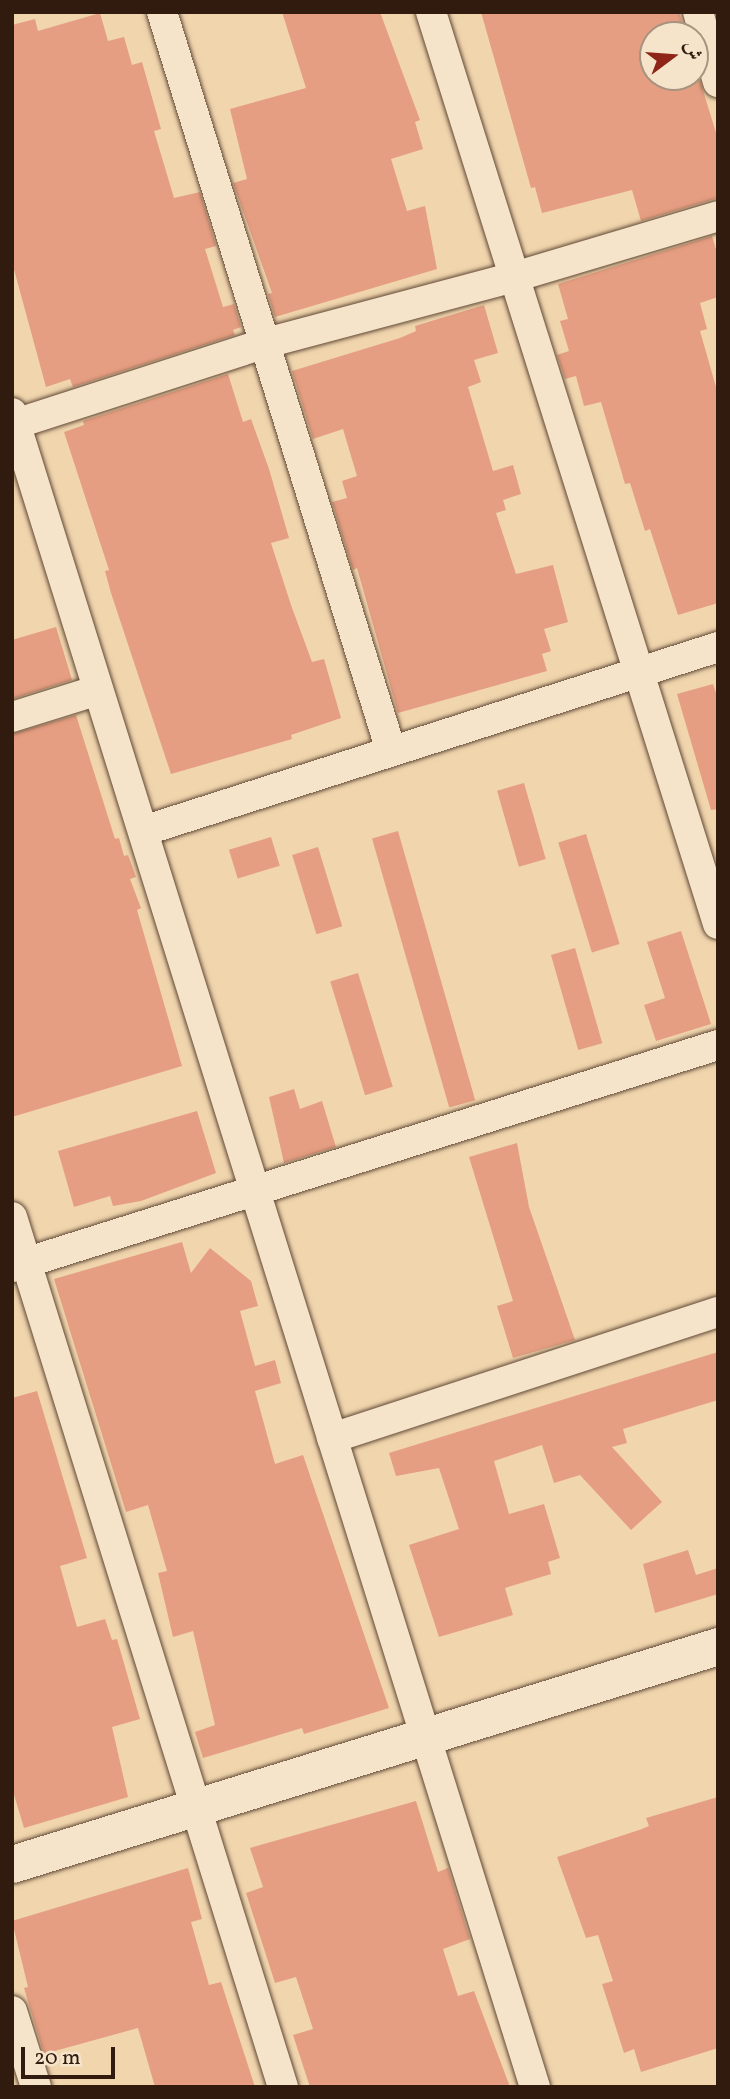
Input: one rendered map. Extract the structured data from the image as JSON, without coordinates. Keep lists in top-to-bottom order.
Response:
{
  "scale_bar": "20 m",
  "north": "right"
}
